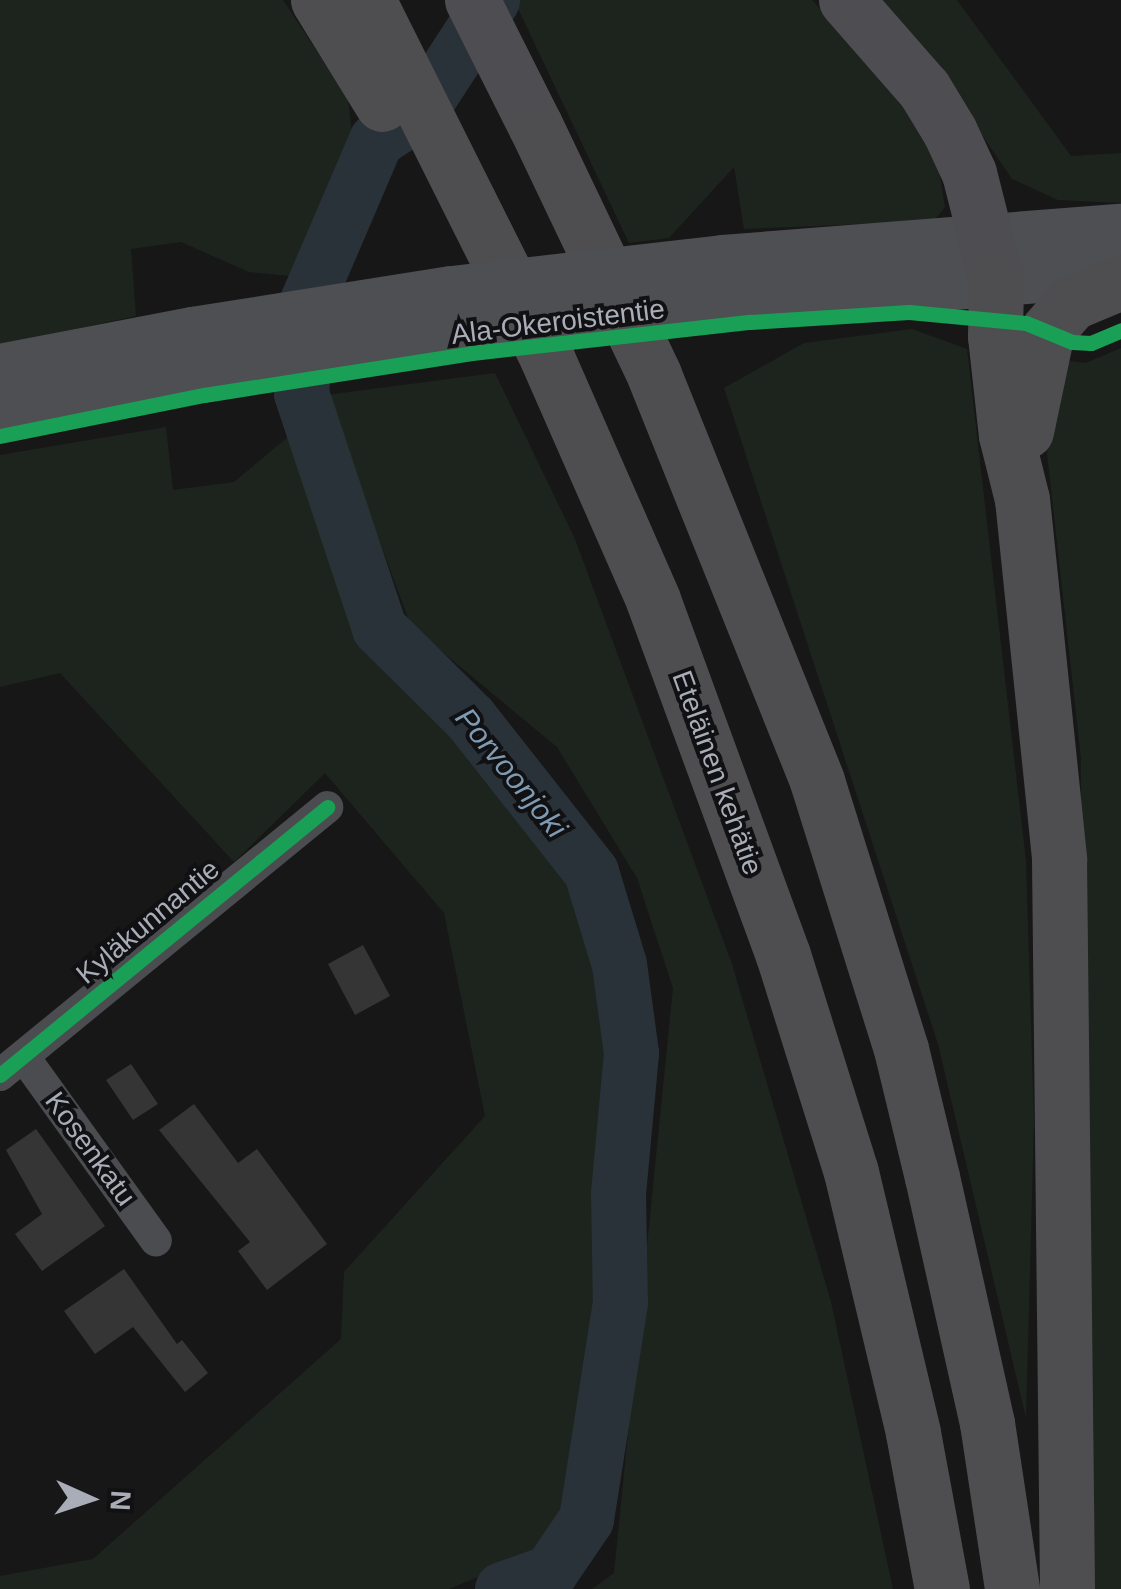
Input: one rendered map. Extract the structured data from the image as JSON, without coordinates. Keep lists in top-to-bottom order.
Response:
{
  "streets": {
    "highway": ["Eteläinen kehätie"],
    "main road": ["Ala-Okeroistentie"],
    "street": ["Kyläkunnantie", "Kosenkatu"]
  },
  "crossings": [
    ["Kyläkunnantie", "Kosenkatu"]
  ],
  "water": ["Porvoonjoki"],
  "north": "right"
}
